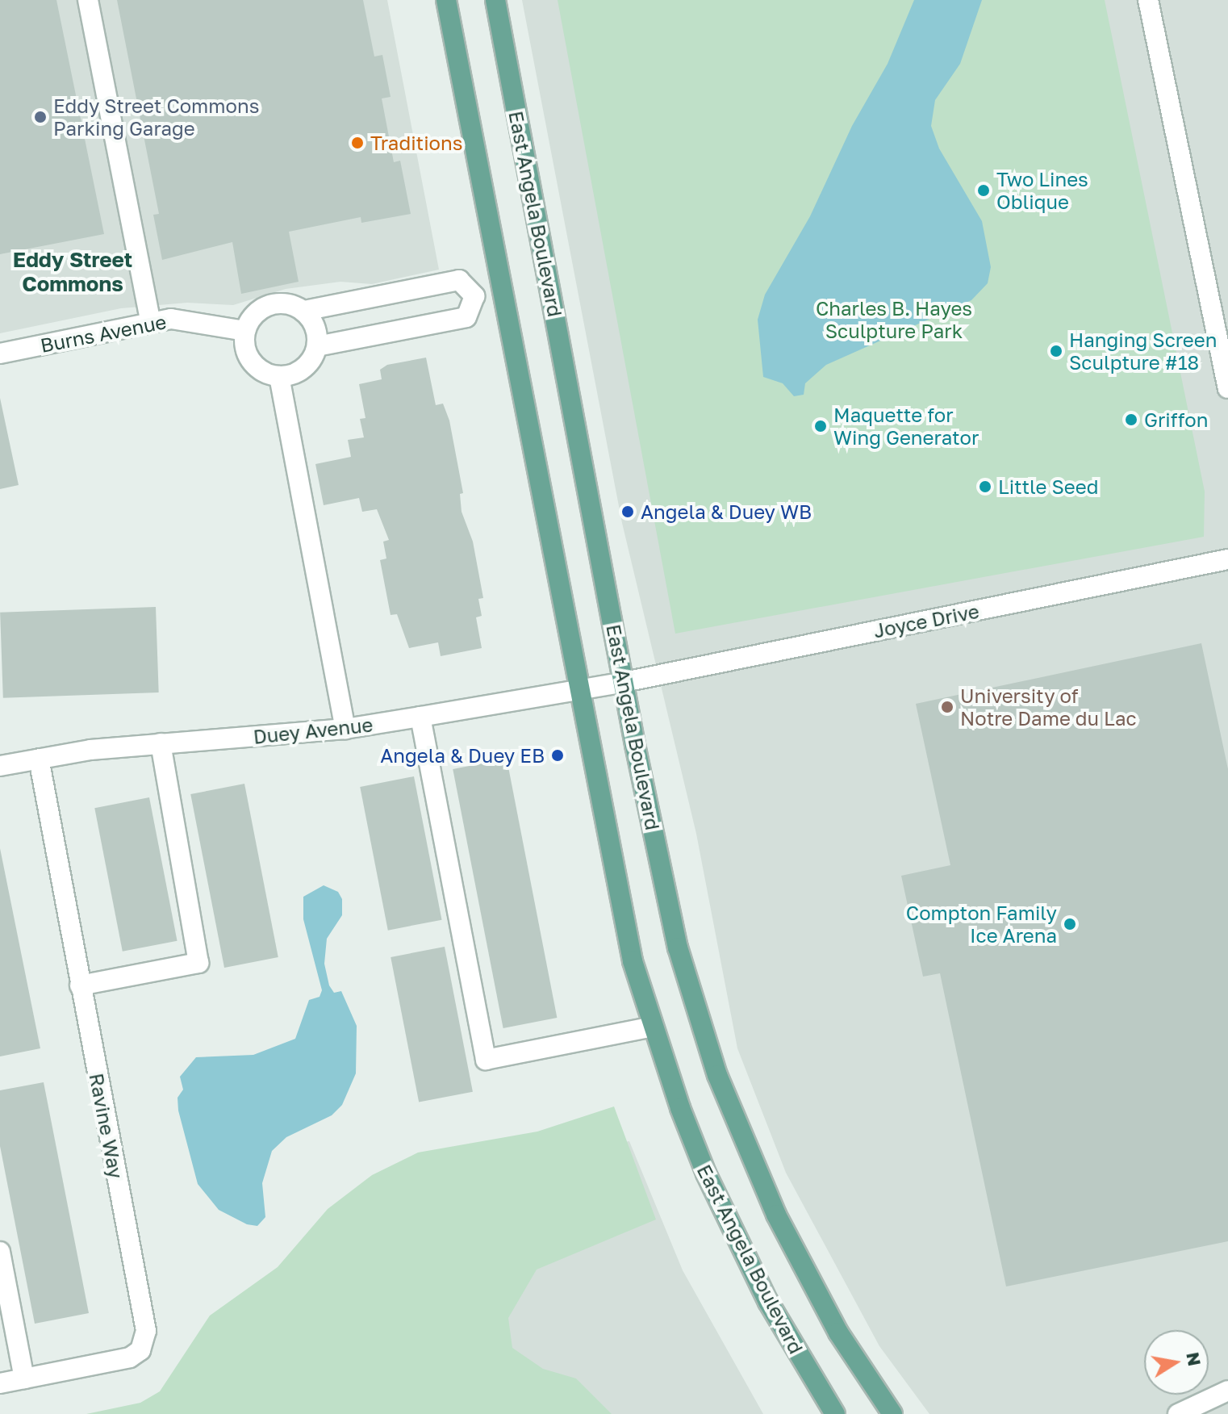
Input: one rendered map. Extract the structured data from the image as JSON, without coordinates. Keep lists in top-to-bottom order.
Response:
{
  "streets": {
    "main road": ["East Angela Boulevard"],
    "street": [
      "Burns Avenue",
      "Joyce Drive",
      "Duey Avenue",
      "Ravine Way"
    ]
  },
  "crossings": [
    ["East Angela Boulevard", "Joyce Drive"],
    ["East Angela Boulevard", "Duey Avenue"],
    ["Joyce Drive", "Duey Avenue"],
    ["Duey Avenue", "Ravine Way"]
  ],
  "districts": ["Eddy Street Commons"],
  "parks": ["Charles B. Hayes Sculpture Park"],
  "places": [
    "Eddy Street Commons Parking Garage",
    "Traditions",
    "Two Lines Oblique",
    "Hanging Screen Sculpture #18",
    "Griffon",
    "Maquette for Wing Generator",
    "Little Seed",
    "Angela & Duey WB",
    "University of Notre Dame du Lac",
    "Angela & Duey EB",
    "Compton Family Ice Arena"
  ],
  "north": "right"
}
